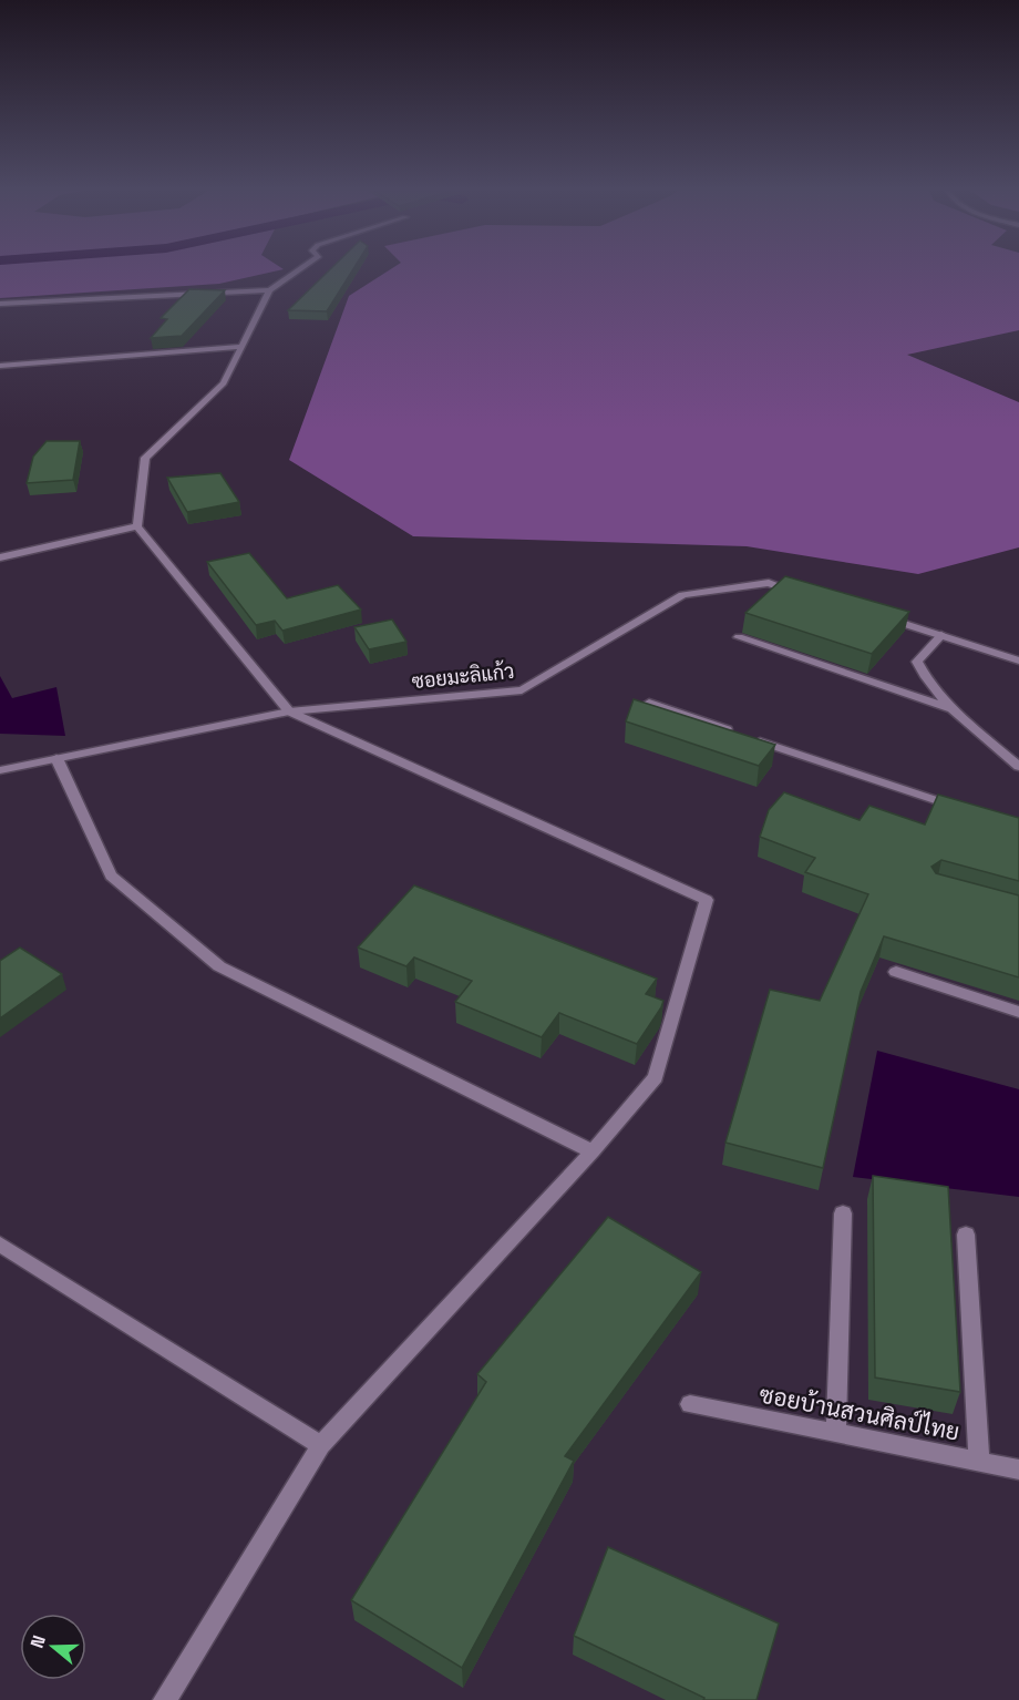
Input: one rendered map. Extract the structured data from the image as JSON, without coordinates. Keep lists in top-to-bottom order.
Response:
{
  "streets": {
    "street": ["ซอยมะลิแก้ว", "ซอยบ้านสวนศิลป์ไทย"]
  },
  "north": "left"
}
